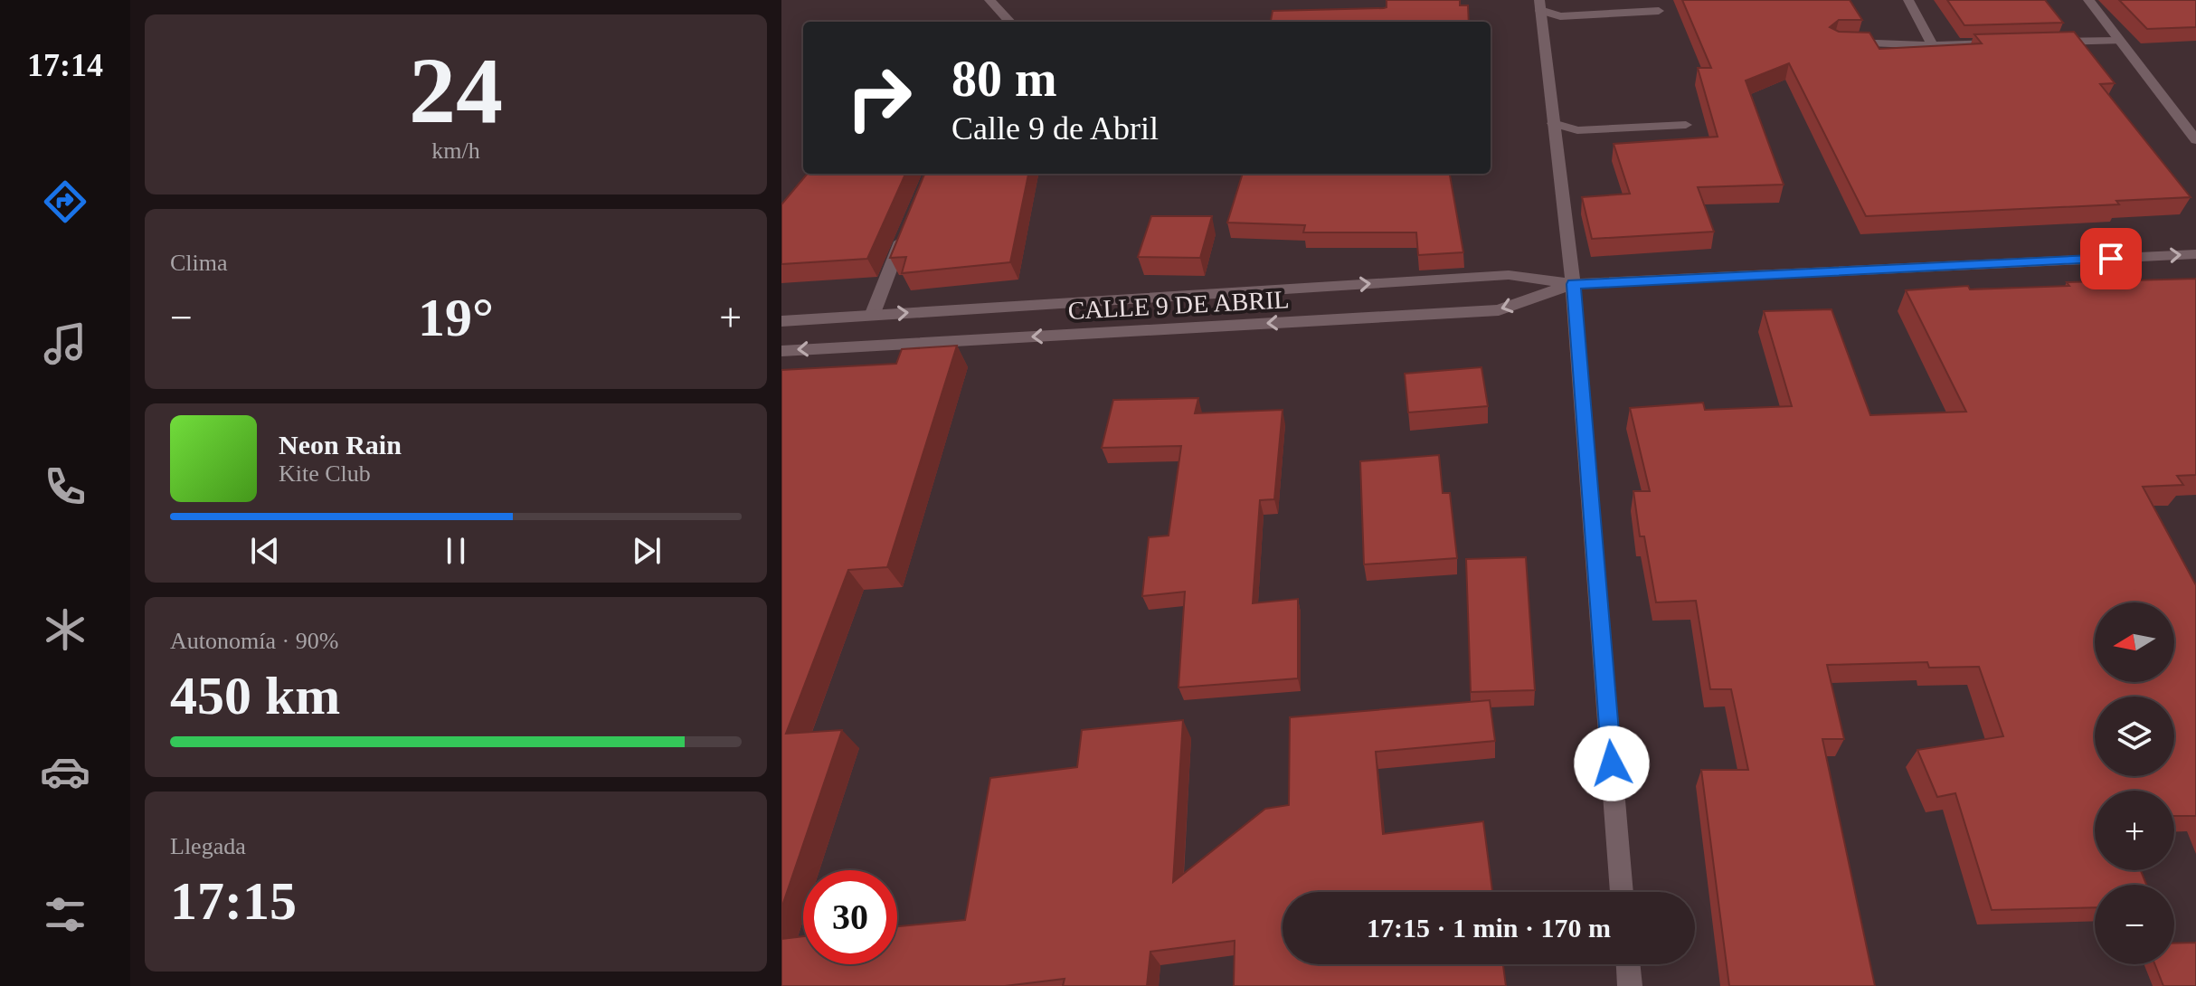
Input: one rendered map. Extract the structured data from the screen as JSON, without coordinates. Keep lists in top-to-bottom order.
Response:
{
  "streets": {
    "street": ["CALLE 9 DE ABRIL"]
  },
  "north": "left",
  "page": {
    "tabs": "17:14",
    "tile": [
      ["24", "km/h"],
      "Clima",
      ["Autonomía · 90%", "450 km"],
      ["Llegada", "17:15"]
    ],
    "turn": ["80 m", "Calle 9 de Abril"],
    "heat": ["−", "19°", "+"],
    "song": ["Neon Rain", "Kite Club"],
    "map_buttons": ["+", "−"],
    "limit": "30",
    "trip": "17:15 · 1 min · 170 m"
  }
}
